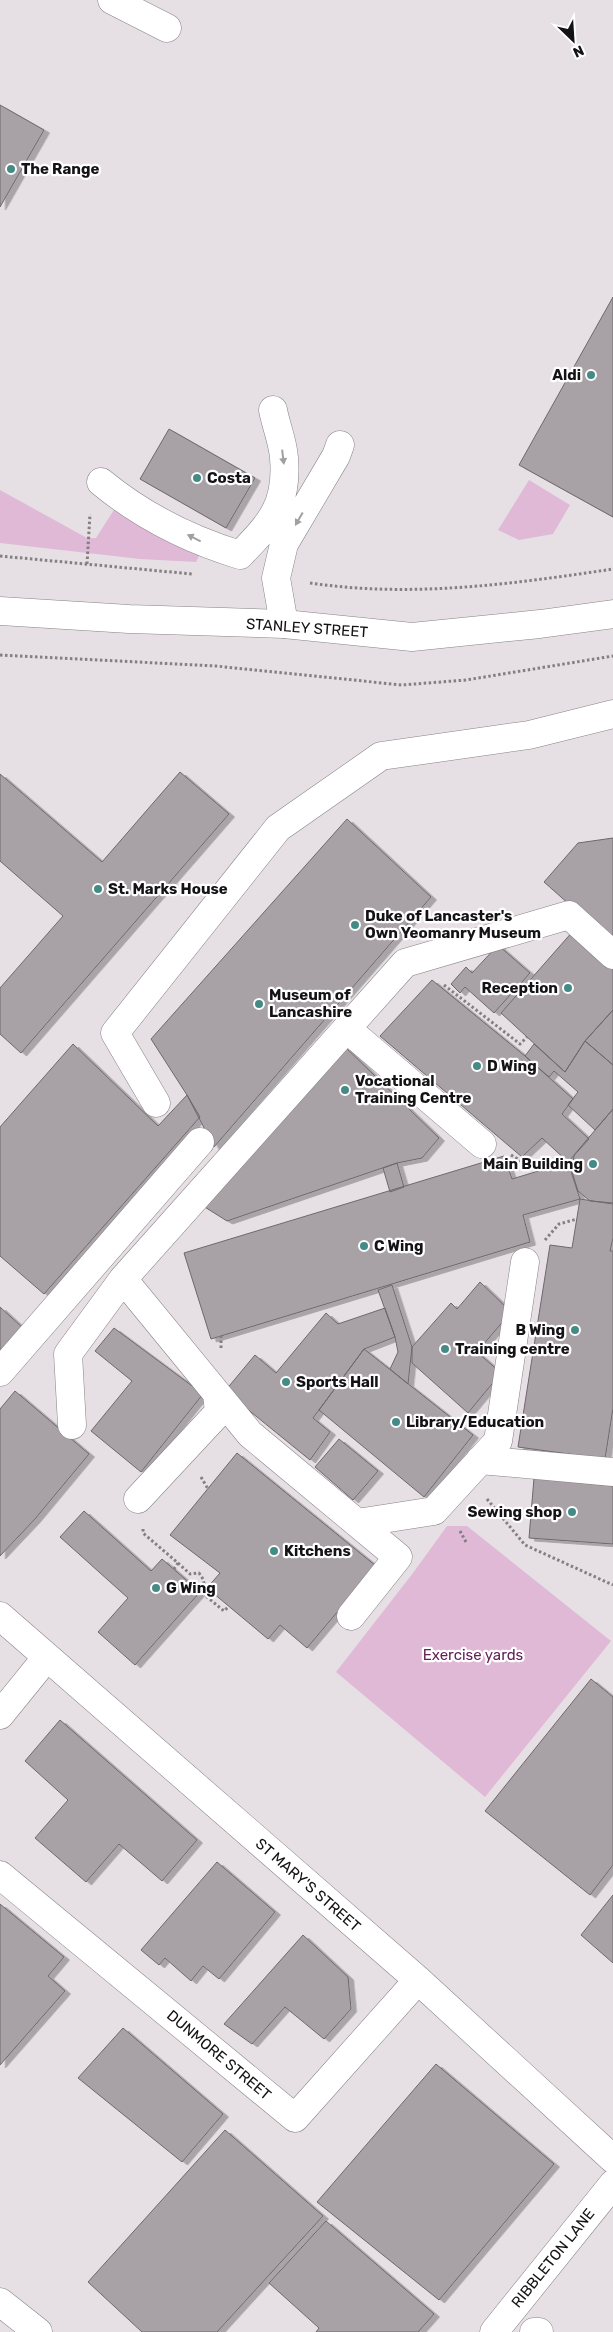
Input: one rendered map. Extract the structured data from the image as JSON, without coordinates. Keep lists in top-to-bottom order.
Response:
{
  "streets": {
    "main road": [
      "STANLEY STREET",
      "ST MARY'S STREET",
      "DUNMORE STREET",
      "RIBBLETON LANE"
    ]
  },
  "crossings": [
    ["ST MARY'S STREET", "DUNMORE STREET"]
  ],
  "parks": ["Exercise yards"],
  "places": [
    "The Range",
    "Aldi",
    "Costa",
    "St. Marks House",
    "Duke of Lancaster's Own Yeomanry Museum",
    "Reception",
    "Museum of Lancashire",
    "D Wing",
    "Vocational Training Centre",
    "Main Building",
    "C Wing",
    "B Wing",
    "Training centre",
    "Sports Hall",
    "Library/Education",
    "Sewing shop",
    "Kitchens",
    "G Wing"
  ],
  "north": "bottom right"
}
